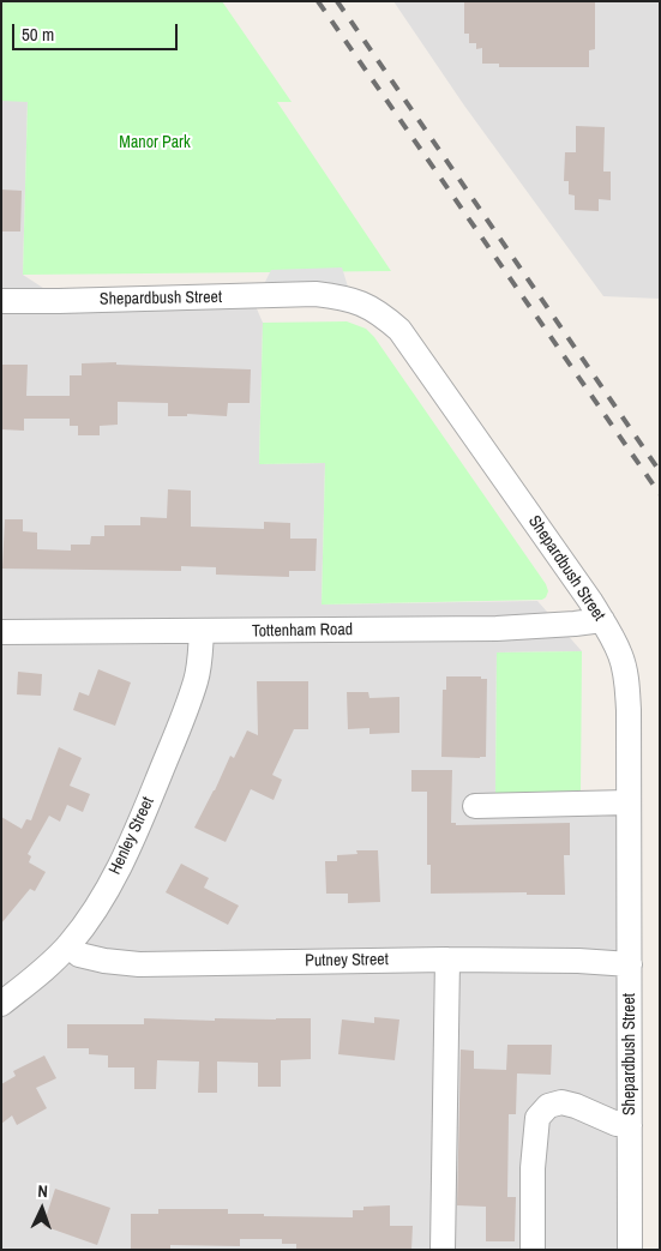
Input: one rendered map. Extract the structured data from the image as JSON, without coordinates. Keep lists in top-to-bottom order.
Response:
{
  "streets": {
    "street": [
      "Shepardbush Street",
      "Tottenham Road",
      "Henley Street",
      "Putney Street"
    ]
  },
  "crossings": [
    ["Shepardbush Street", "Tottenham Road"],
    ["Shepardbush Street", "Putney Street"],
    ["Tottenham Road", "Henley Street"],
    ["Henley Street", "Putney Street"]
  ],
  "parks": ["Manor Park"],
  "scale_bar": "50 m",
  "north": "top"
}
